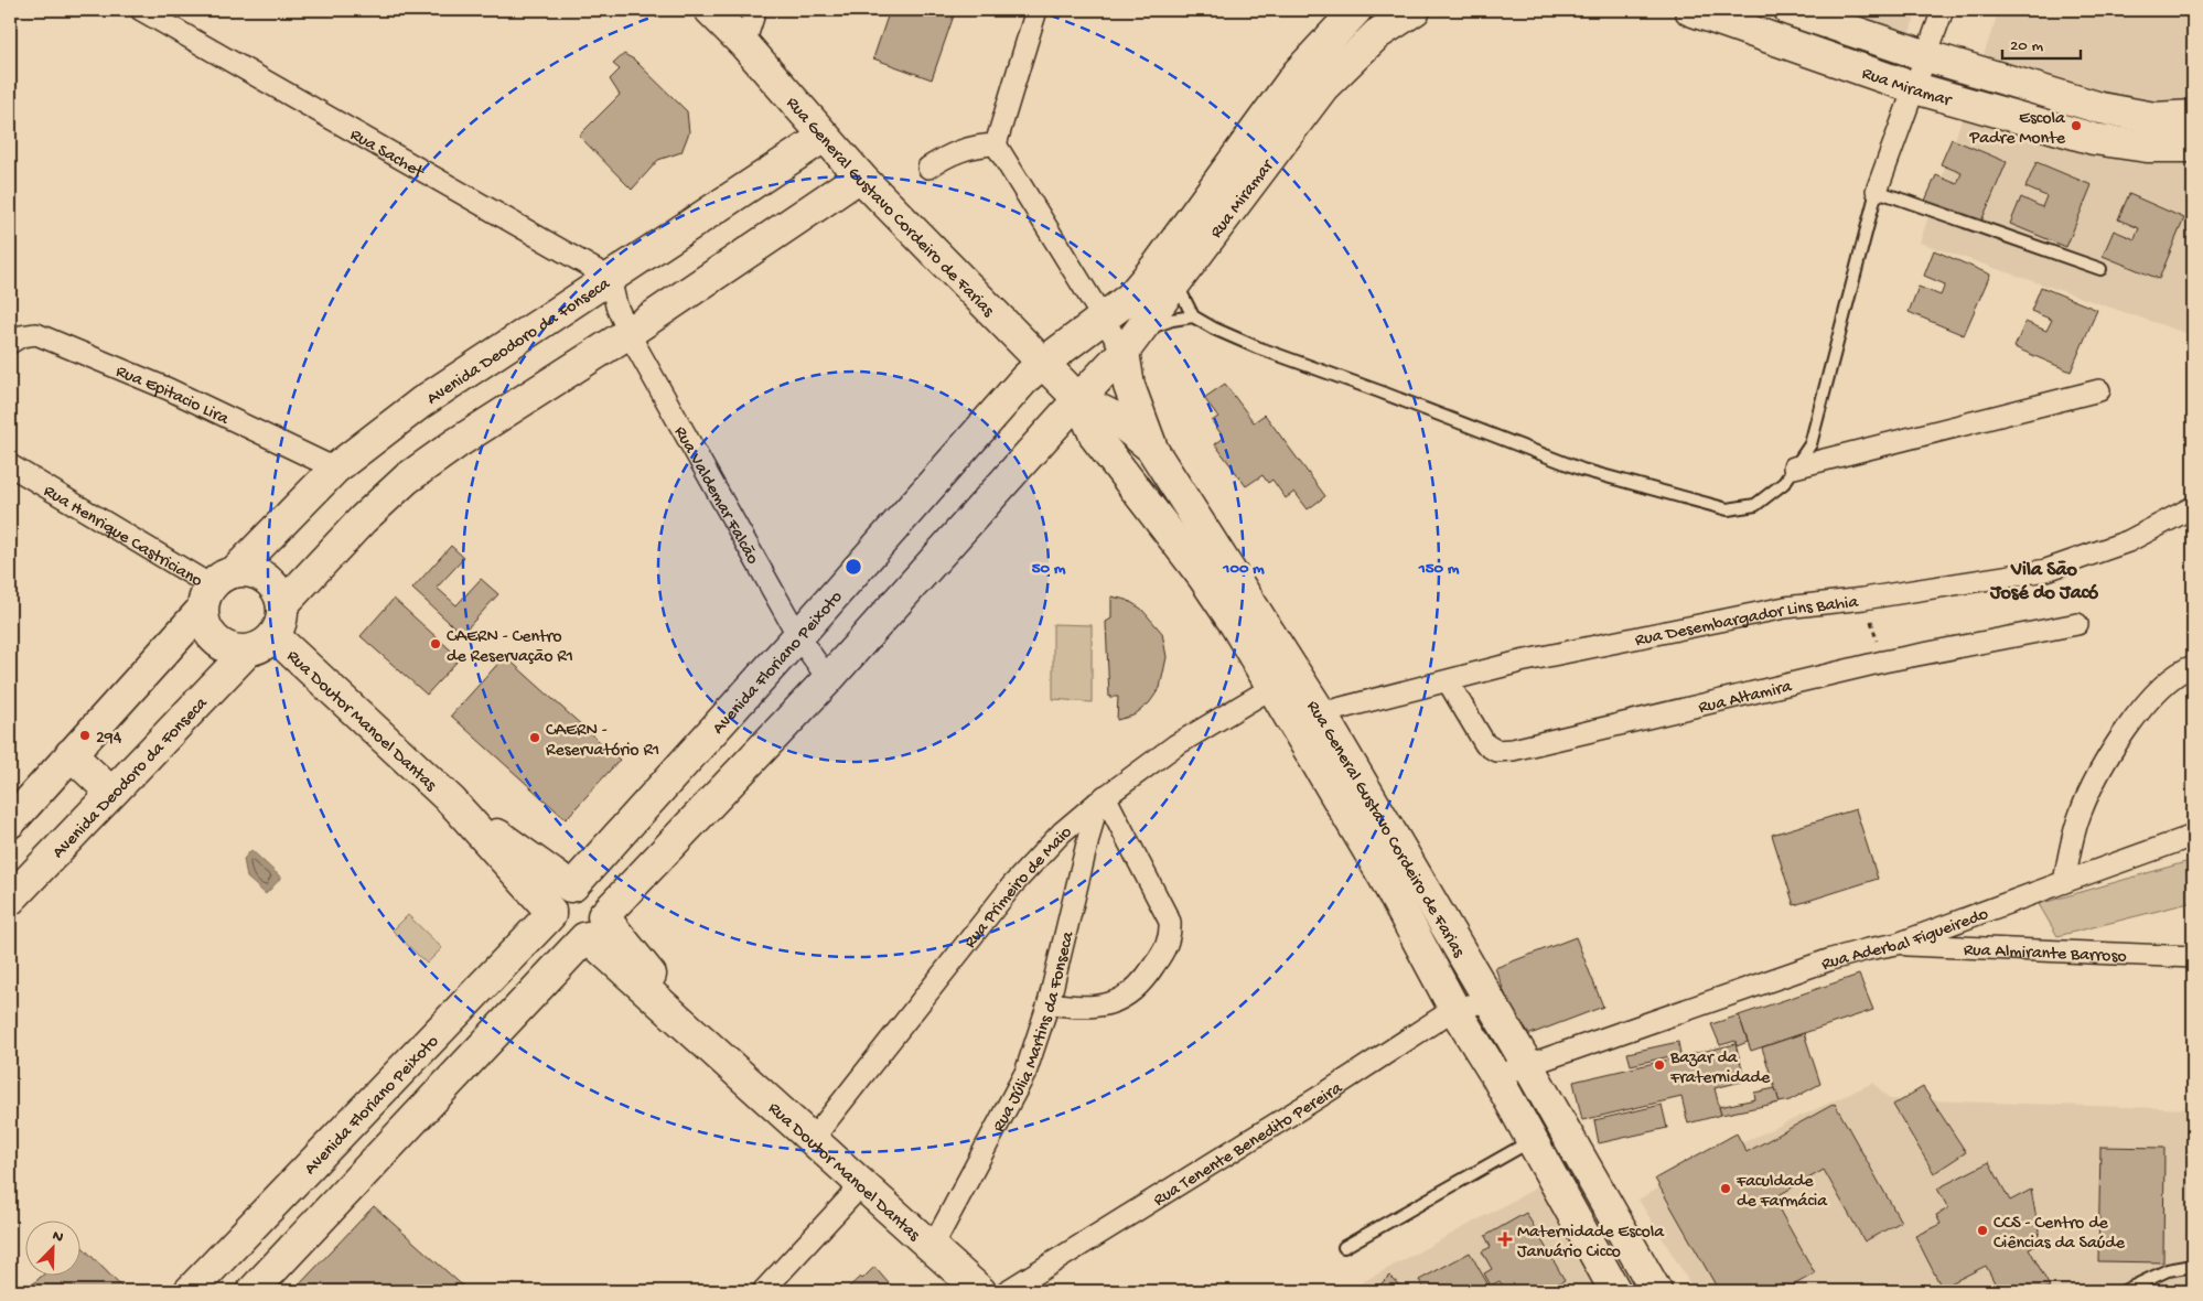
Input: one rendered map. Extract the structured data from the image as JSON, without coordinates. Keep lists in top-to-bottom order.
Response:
{
  "streets": {
    "main road": [
      "Rua Miramar",
      "Rua General Gustavo Cordeiro de Farias",
      "Avenida Deodoro da Fonseca",
      "Avenida Floriano Peixoto",
      "Rua Doutor Manoel Dantas"
    ],
    "street": [
      "Rua Sachet",
      "Rua Epitacio Lira",
      "Rua Valdemar Falcão",
      "Rua Henrique Castriciano",
      "Rua Desembargador Lins Bahia",
      "Rua Altamira",
      "Rua Primeiro de Maio",
      "Rua Aderbal Figueiredo",
      "Rua Almirante Barroso",
      "Rua Júlia Martins da Fonseca",
      "Rua Tenente Benedito Pereira"
    ]
  },
  "crossings": [
    ["Rua Miramar", "Rua General Gustavo Cordeiro de Farias"],
    ["Rua Miramar", "Avenida Floriano Peixoto"],
    ["Rua Sachet", "Avenida Deodoro da Fonseca"],
    ["Rua Sachet", "Rua Valdemar Falcão"],
    ["Rua General Gustavo Cordeiro de Farias", "Avenida Deodoro da Fonseca"],
    ["Rua General Gustavo Cordeiro de Farias", "Rua Desembargador Lins Bahia"],
    ["Rua General Gustavo Cordeiro de Farias", "Avenida Floriano Peixoto"],
    ["Rua General Gustavo Cordeiro de Farias", "Rua Primeiro de Maio"],
    ["Rua General Gustavo Cordeiro de Farias", "Rua Aderbal Figueiredo"],
    ["Rua General Gustavo Cordeiro de Farias", "Rua Tenente Benedito Pereira"],
    ["Avenida Deodoro da Fonseca", "Rua Epitacio Lira"],
    ["Avenida Deodoro da Fonseca", "Rua Valdemar Falcão"],
    ["Avenida Deodoro da Fonseca", "Rua Henrique Castriciano"],
    ["Avenida Deodoro da Fonseca", "Rua Doutor Manoel Dantas"],
    ["Rua Valdemar Falcão", "Avenida Floriano Peixoto"],
    ["Rua Henrique Castriciano", "Rua Doutor Manoel Dantas"],
    ["Rua Desembargador Lins Bahia", "Rua Altamira"],
    ["Avenida Floriano Peixoto", "Rua Doutor Manoel Dantas"],
    ["Rua Doutor Manoel Dantas", "Rua Primeiro de Maio"],
    ["Rua Doutor Manoel Dantas", "Rua Júlia Martins da Fonseca"],
    ["Rua Primeiro de Maio", "Rua Júlia Martins da Fonseca"],
    ["Rua Aderbal Figueiredo", "Rua Almirante Barroso"]
  ],
  "districts": ["Vila São José do Jacó"],
  "places": {
    "other": [
      "Escola Padre Monte",
      "CAERN - Centro de Reservação R1",
      "294",
      "CAERN - Reservatório R1",
      "Bazar da Fraternidade",
      "Faculdade de Farmácia",
      "CCS - Centro de Ciências da Saúde"
    ],
    "health": ["Maternidade Escola Januário Cicco"]
  },
  "scale_bar": "20 m",
  "north": "top right",
  "rings": ["50 m", "100 m", "150 m"]
}
